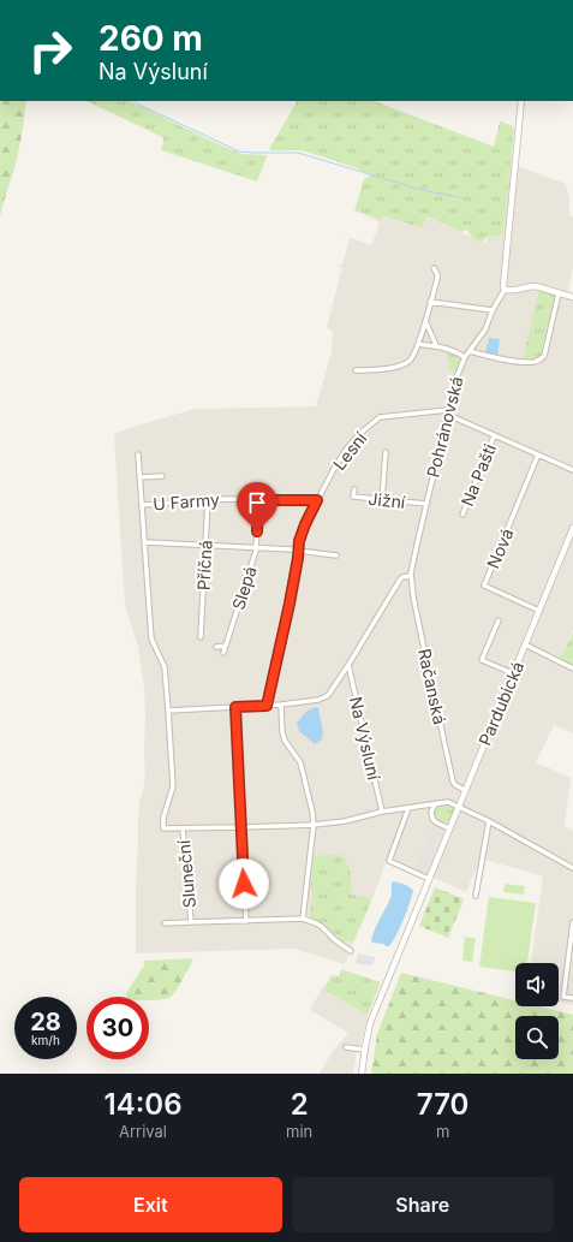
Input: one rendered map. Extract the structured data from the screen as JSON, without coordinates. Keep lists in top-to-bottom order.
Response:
{
  "streets": {
    "street": [
      "Pohránovská",
      "Lesní",
      "Na Pašti",
      "Jižní",
      "U Farmy",
      "Nová",
      "Příčná",
      "Slepá",
      "Račanská",
      "Pardubická",
      "Na Výsluní",
      "Sluneční"
    ]
  },
  "crossings": [
    ["Pohránovská", "Lesní"],
    ["Pohránovská", "Jižní"],
    ["Pohránovská", "Račanská"],
    ["Pohránovská", "Na Výsluní"],
    ["Lesní", "U Farmy"],
    ["Lesní", "Na Výsluní"],
    ["U Farmy", "Příčná"],
    ["U Farmy", "Slepá"],
    ["U Farmy", "Sluneční"],
    ["Nová", "Pardubická"],
    ["Račanská", "Pardubická"],
    ["Račanská", "Na Výsluní"],
    ["Na Výsluní", "Sluneční"]
  ],
  "page": {
    "turn": ["260 m", "Na Výsluní"],
    "speed": "28 km/h",
    "limit": "30",
    "eta": [
      "14:06",
      "Arrival",
      "2",
      "min",
      "770",
      "m"
    ],
    "buttons": ["Exit", "Share"]
  }
}
